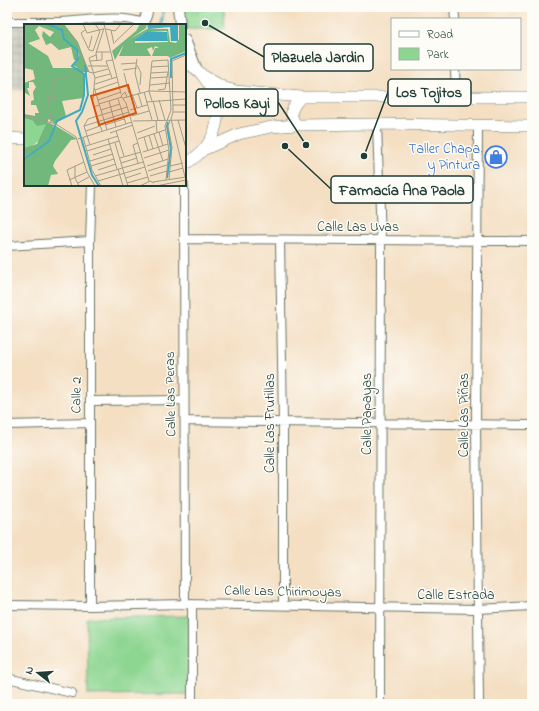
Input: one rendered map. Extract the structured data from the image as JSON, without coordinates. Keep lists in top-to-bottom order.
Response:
{
  "streets": {
    "street": [
      "Calle Las Uvas",
      "Calle Las Peras",
      "Calle 2",
      "Calle Papayas",
      "Calle Las Piñas",
      "Calle Las Frutillas",
      "Calle Las Chirimoyas",
      "Calle Estrada"
    ]
  },
  "crossings": [
    ["Calle Las Uvas", "Calle Las Peras"],
    ["Calle Las Uvas", "Calle Papayas"],
    ["Calle Las Uvas", "Calle Las Piñas"],
    ["Calle Las Uvas", "Calle Las Frutillas"],
    ["Calle Las Peras", "Calle Las Chirimoyas"],
    ["Calle Papayas", "Calle Las Chirimoyas"],
    ["Calle Papayas", "Calle Estrada"],
    ["Calle Las Piñas", "Calle Estrada"],
    ["Calle Las Frutillas", "Calle Las Chirimoyas"],
    ["Calle Las Chirimoyas", "Calle Estrada"]
  ],
  "places": {
    "other": [
      "Plazuela Jardin",
      "Pollos Kayi",
      "Farmacía Ana Paola",
      "Los Tojitos"
    ],
    "shop": ["Taller Chapa y Pintura"]
  },
  "legend": ["Road", "Park"],
  "north": "left"
}
